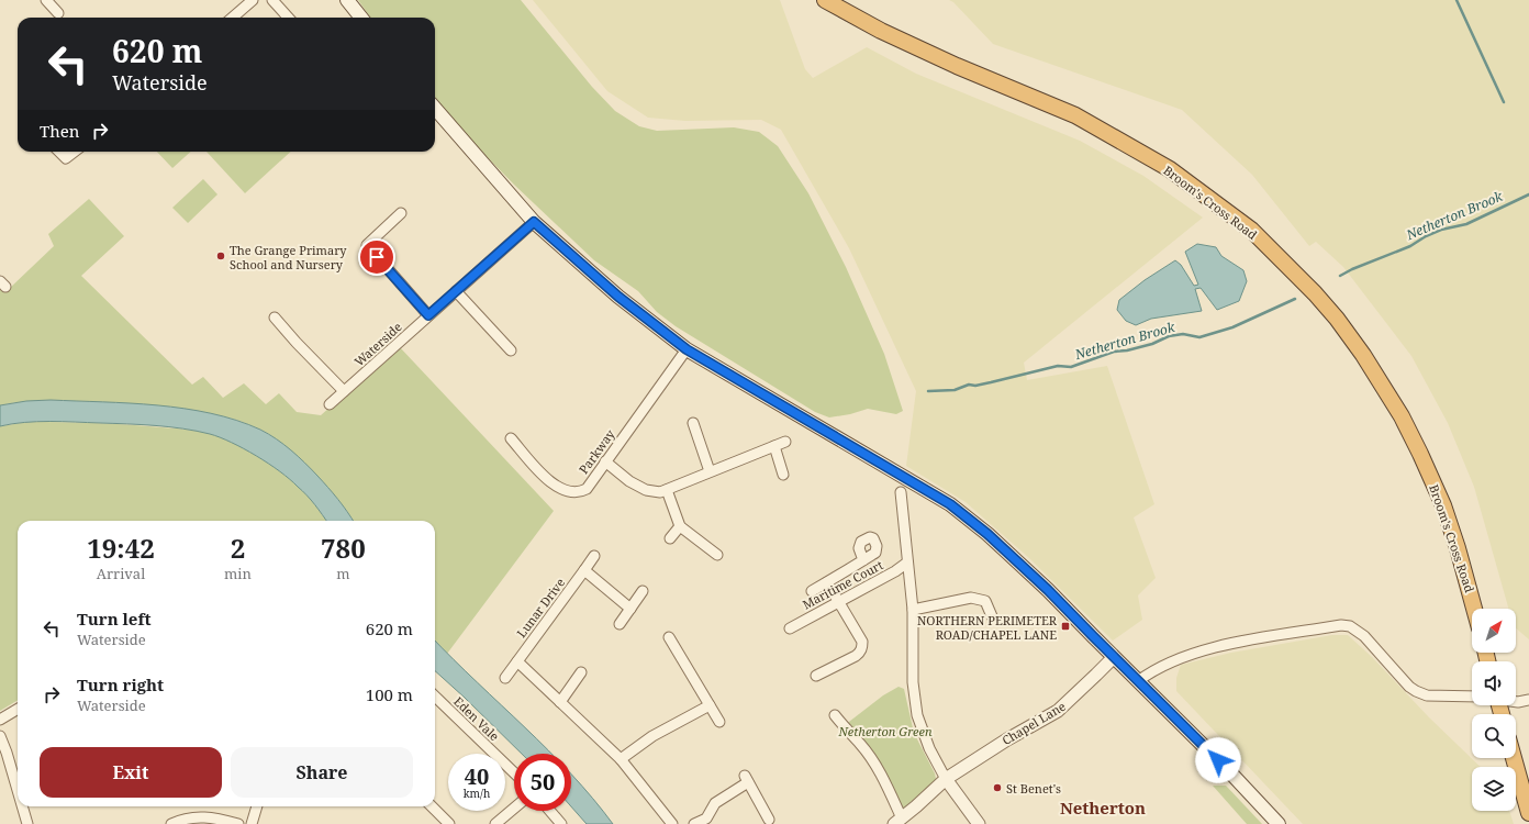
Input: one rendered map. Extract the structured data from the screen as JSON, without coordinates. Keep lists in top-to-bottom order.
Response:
{
  "streets": {
    "highway": ["Broom's Cross Road"],
    "street": [
      "Waterside",
      "Parkway",
      "Maritime Court",
      "Lunar Drive",
      "Eden Vale",
      "Chapel Lane"
    ]
  },
  "districts": ["Netherton"],
  "water": ["Netherton Brook"],
  "parks": ["Netherton Green"],
  "places": {
    "other": ["The Grange Primary School and Nursery", "St Benet's"],
    "transit": ["NORTHERN PERIMETER ROAD/CHAPEL LANE"]
  },
  "north": "top right",
  "page": {
    "turn": ["620 m", "Waterside"],
    "then": "Then",
    "eta": [
      "19:42",
      "Arrival",
      "2",
      "min",
      "780",
      "m"
    ],
    "list": [
      {
        "name": "Turn left",
        "note": "Waterside",
        "value": "620 m"
      },
      {
        "name": "Turn right",
        "note": "Waterside",
        "value": "100 m"
      }
    ],
    "buttons": ["Exit", "Share"],
    "speed": "40 km/h",
    "limit": "50"
  }
}
